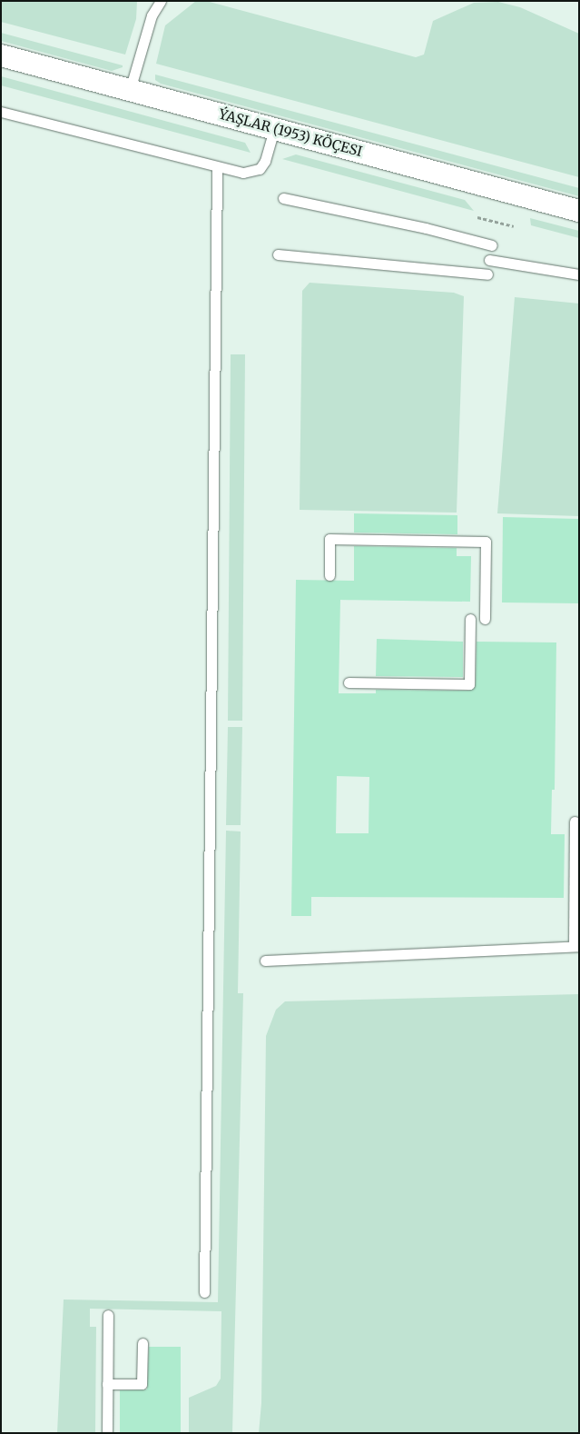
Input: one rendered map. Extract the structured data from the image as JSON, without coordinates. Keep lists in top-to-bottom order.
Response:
{
  "streets": {
    "street": ["ÝAŞLAR (1953) KÖÇESI"]
  }
}
